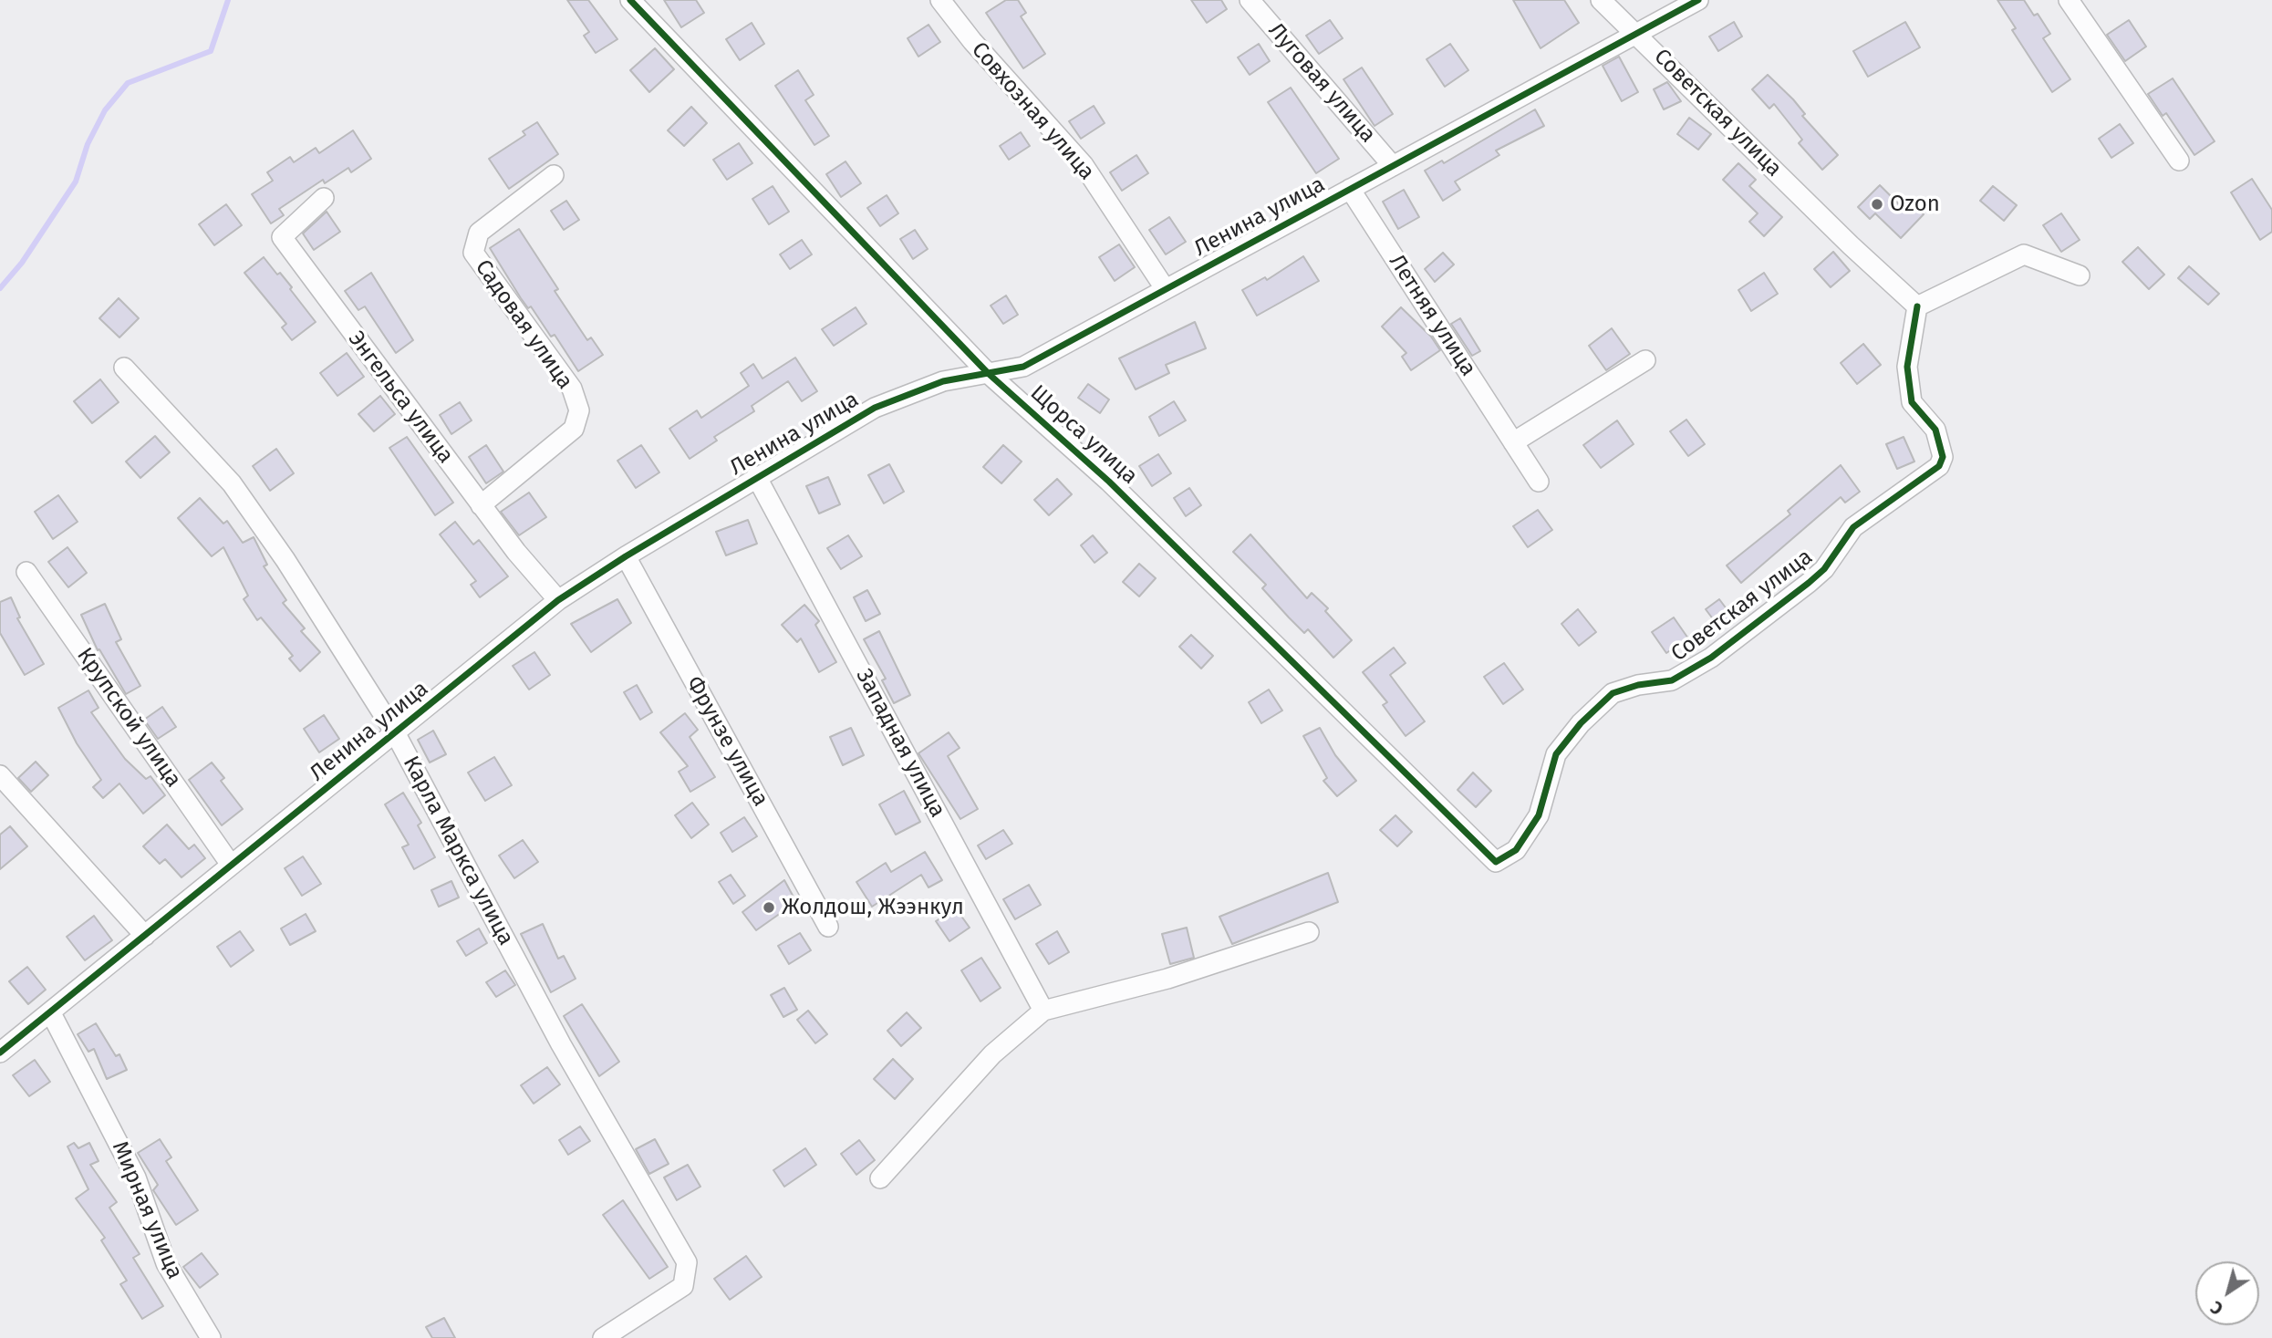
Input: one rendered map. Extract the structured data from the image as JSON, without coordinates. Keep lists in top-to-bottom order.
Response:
{
  "streets": {
    "street": [
      "Луговая улица",
      "Совхозная улица",
      "Советская улица",
      "Ленина улица",
      "Летняя улица",
      "Садовая улица",
      "Энгельса улица",
      "Щорса улица",
      "Крупской улица",
      "Фрунзе улица",
      "Западная улица",
      "Карла Маркса улица",
      "Мирная улица"
    ]
  },
  "crossings": [
    ["Луговая улица", "Ленина улица"],
    ["Совхозная улица", "Ленина улица"],
    ["Советская улица", "Ленина улица"],
    ["Советская улица", "Щорса улица"],
    ["Ленина улица", "Летняя улица"],
    ["Ленина улица", "Энгельса улица"],
    ["Ленина улица", "Щорса улица"],
    ["Ленина улица", "Крупской улица"],
    ["Ленина улица", "Фрунзе улица"],
    ["Ленина улица", "Западная улица"],
    ["Ленина улица", "Карла Маркса улица"],
    ["Ленина улица", "Мирная улица"],
    ["Садовая улица", "Энгельса улица"]
  ],
  "places": ["Ozon", "Жолдош, Жээнкул"],
  "north": "bottom left"
}
